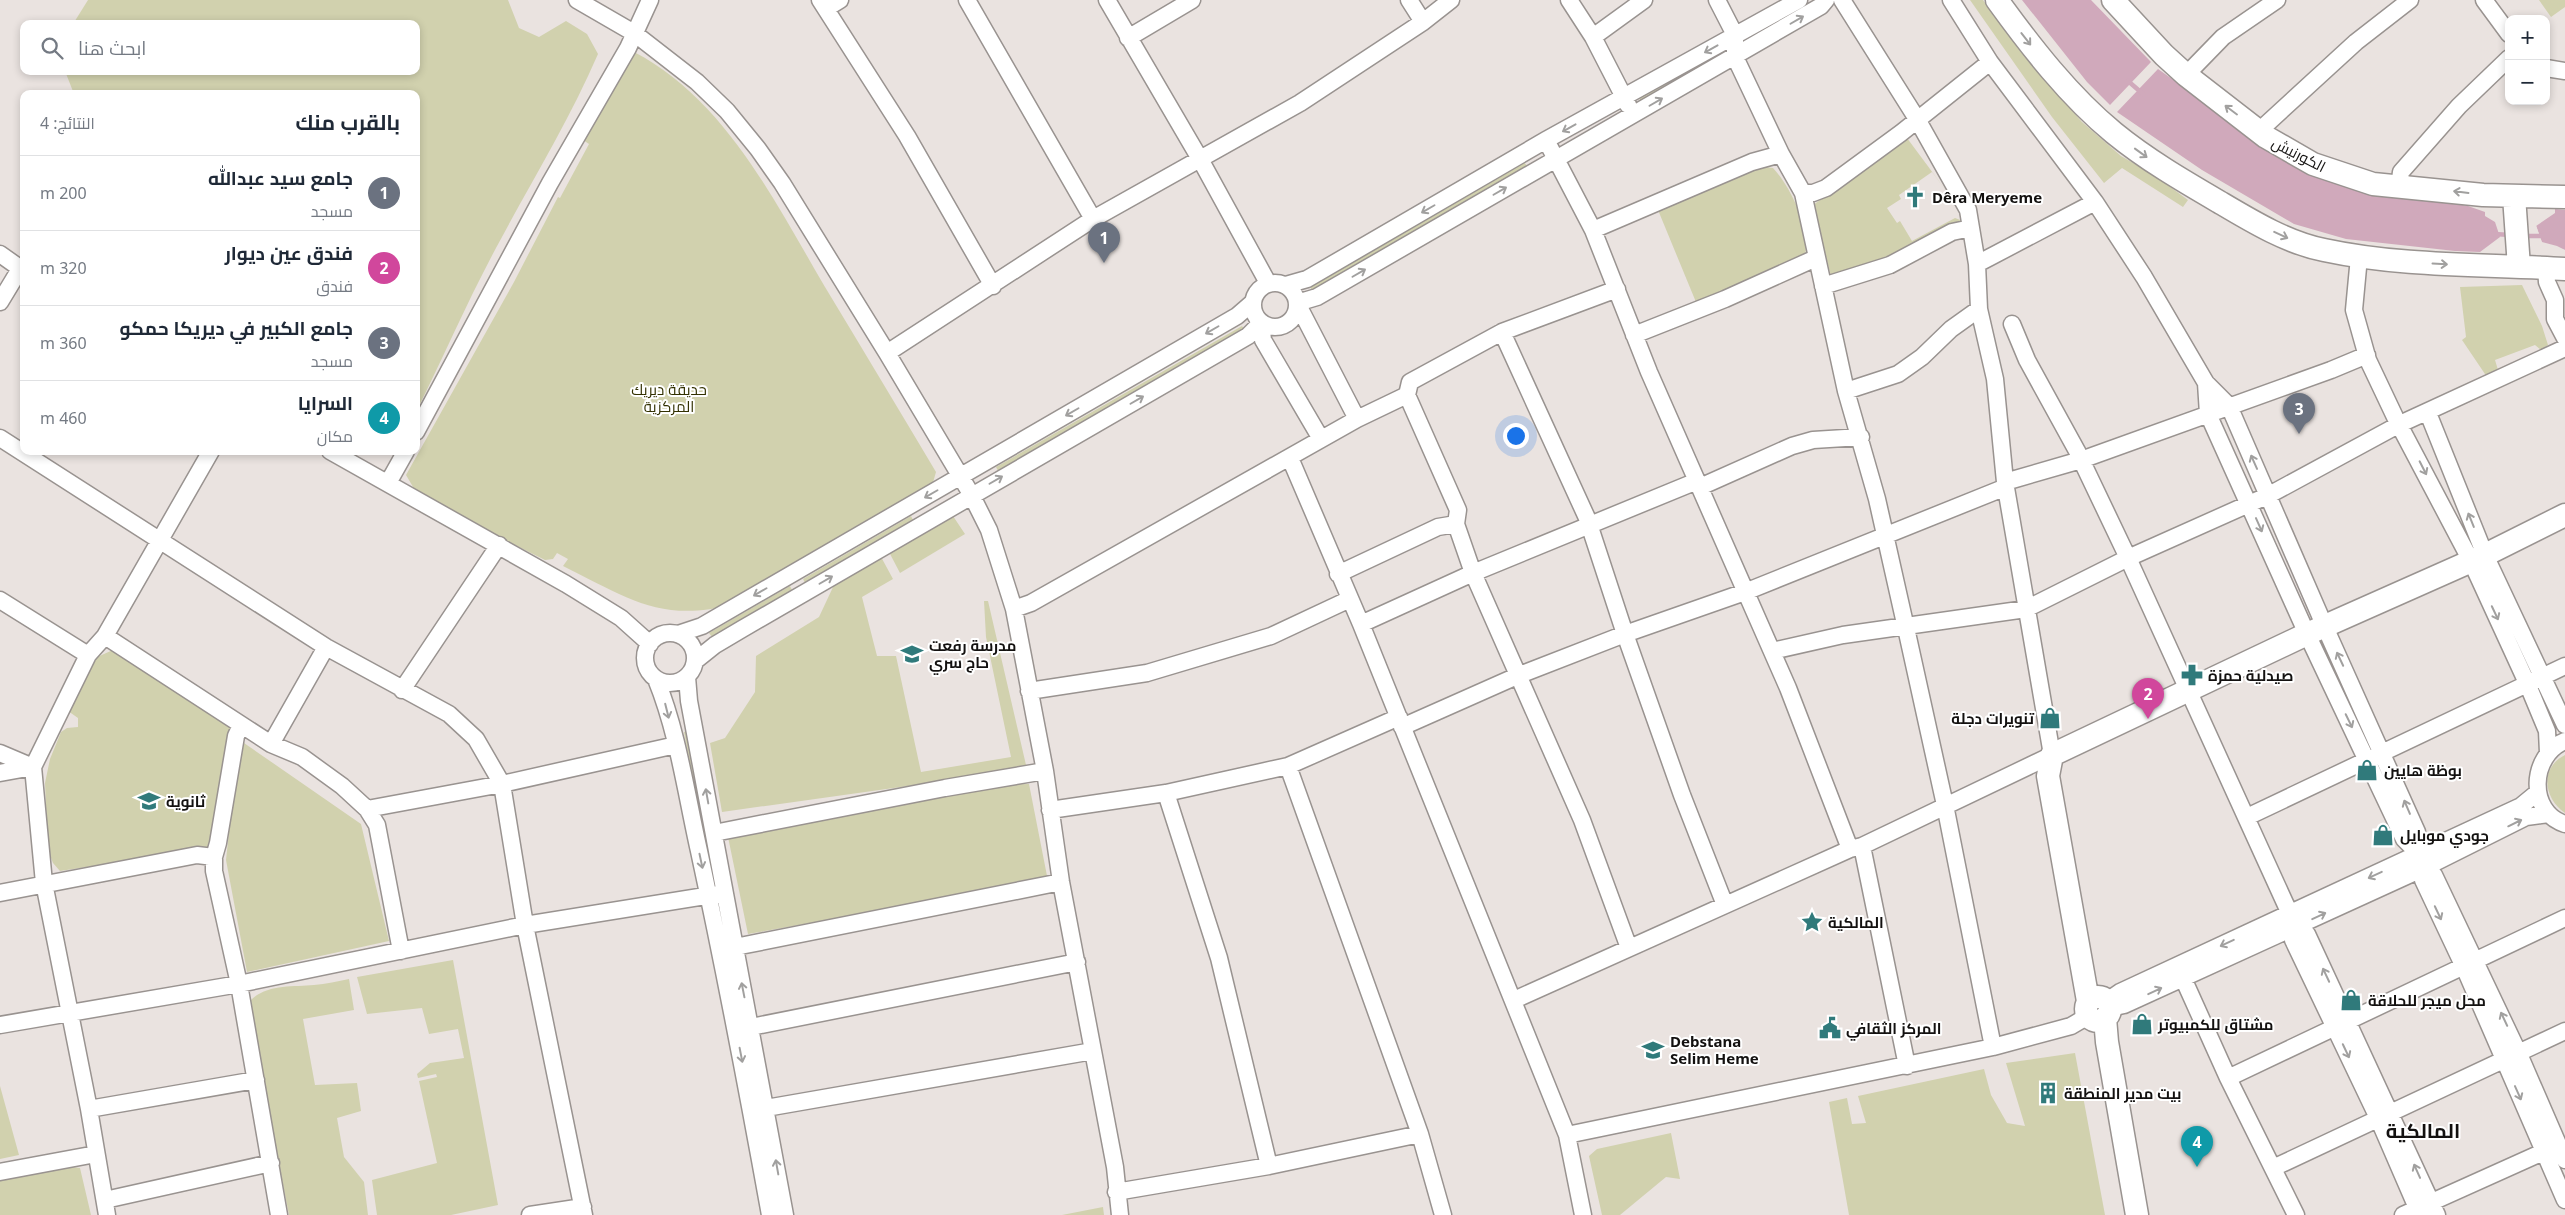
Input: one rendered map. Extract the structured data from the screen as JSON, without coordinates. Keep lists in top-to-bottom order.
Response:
{
  "streets": {
    "main road": ["الكورنيش"]
  },
  "districts": ["المالكية"],
  "parks": ["حديقة ديريك المركزية"],
  "places": {
    "church": ["Dêra Meryeme"],
    "school or university": ["مدرسة رفعت حاج سري", "ثانوية", "Debstana Selim Heme"],
    "pharmacy": ["صيدلية حمزة"],
    "shop": [
      "تنويرات دجلة",
      "بوظة هايين",
      "جودي موبايل",
      "محل ميجر للحلاقة",
      "مشتاق للكمبيوتر"
    ],
    "place": ["المالكية"],
    "public building": ["المركز الثقافي"],
    "building": ["بيت مدير المنطقة"]
  },
  "page": {
    "map_buttons": ["+", "−"],
    "search": "ابحث هنا",
    "heading": ["بالقرب منك", "النتائج: 4"],
    "list": [
      {
        "mark": "1",
        "name": "جامع سيد عبدالله",
        "note": "مسجد",
        "value": "200 m"
      },
      {
        "mark": "2",
        "name": "فندق عين ديوار",
        "note": "فندق",
        "value": "320 m"
      },
      {
        "mark": "3",
        "name": "جامع الكبير في ديريكا حمكو",
        "note": "مسجد",
        "value": "360 m"
      },
      {
        "mark": "4",
        "name": "السرايا",
        "note": "مكان",
        "value": "460 m"
      }
    ],
    "pins": [
      "1",
      "3",
      "2",
      "4"
    ]
  }
}
